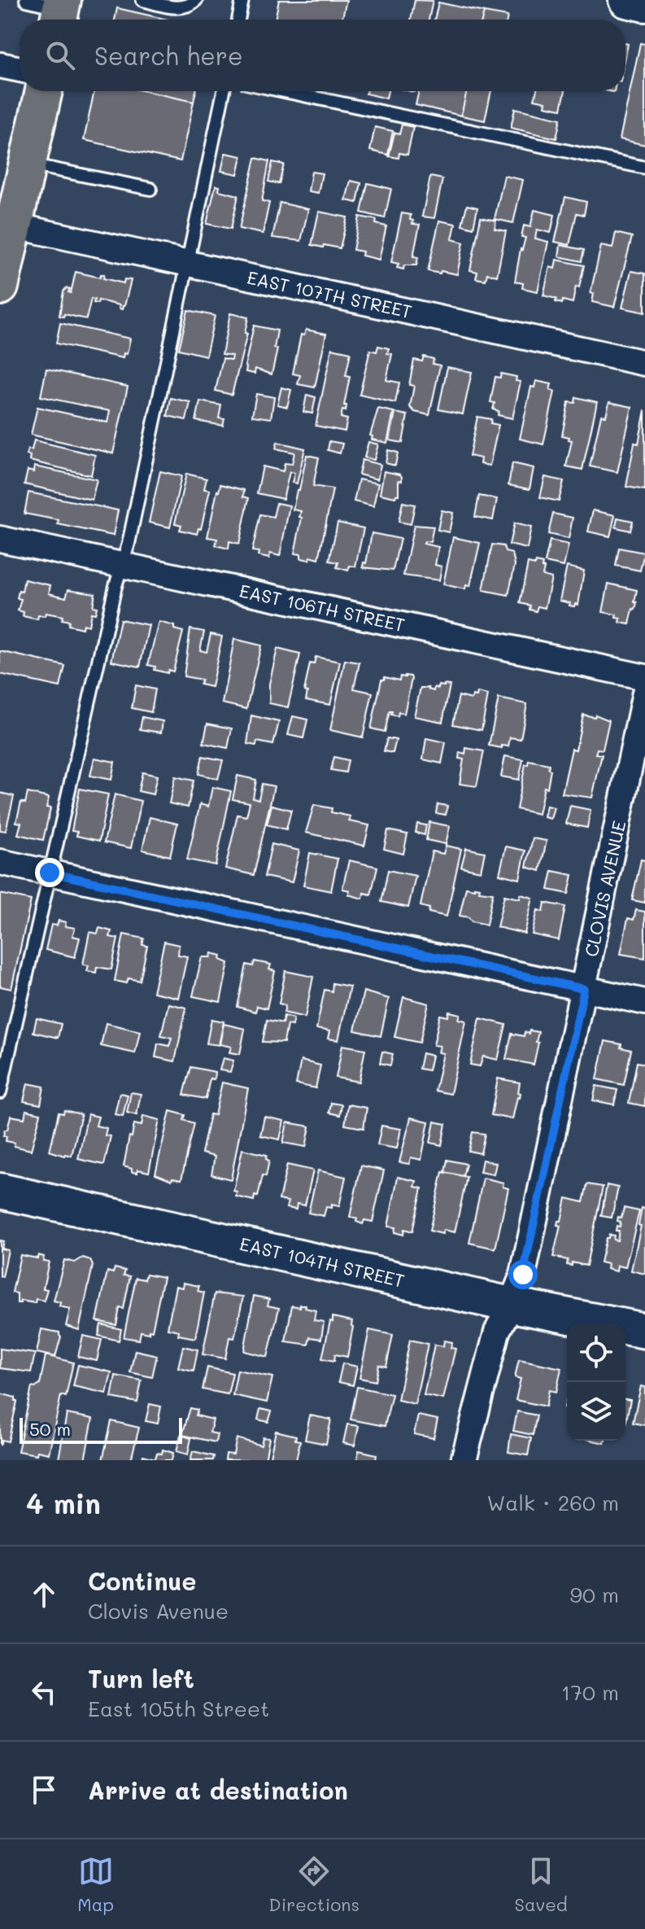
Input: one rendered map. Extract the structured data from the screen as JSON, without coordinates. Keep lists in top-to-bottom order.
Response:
{
  "streets": {
    "street": [
      "EAST 107TH STREET",
      "EAST 106TH STREET",
      "CLOVIS AVENUE",
      "EAST 104TH STREET"
    ]
  },
  "crossings": [
    ["CLOVIS AVENUE", "EAST 104TH STREET"]
  ],
  "scale_bar": "50 m",
  "page": {
    "search": "Search here",
    "scale": "50 m",
    "heading": ["4 min", "Walk · 260 m"],
    "list": [
      ["Continue", "Clovis Avenue", "90 m"],
      ["Turn left", "East 105th Street", "170 m"],
      "Arrive at destination"
    ],
    "nav": ["Map", "Directions", "Saved"]
  }
}
